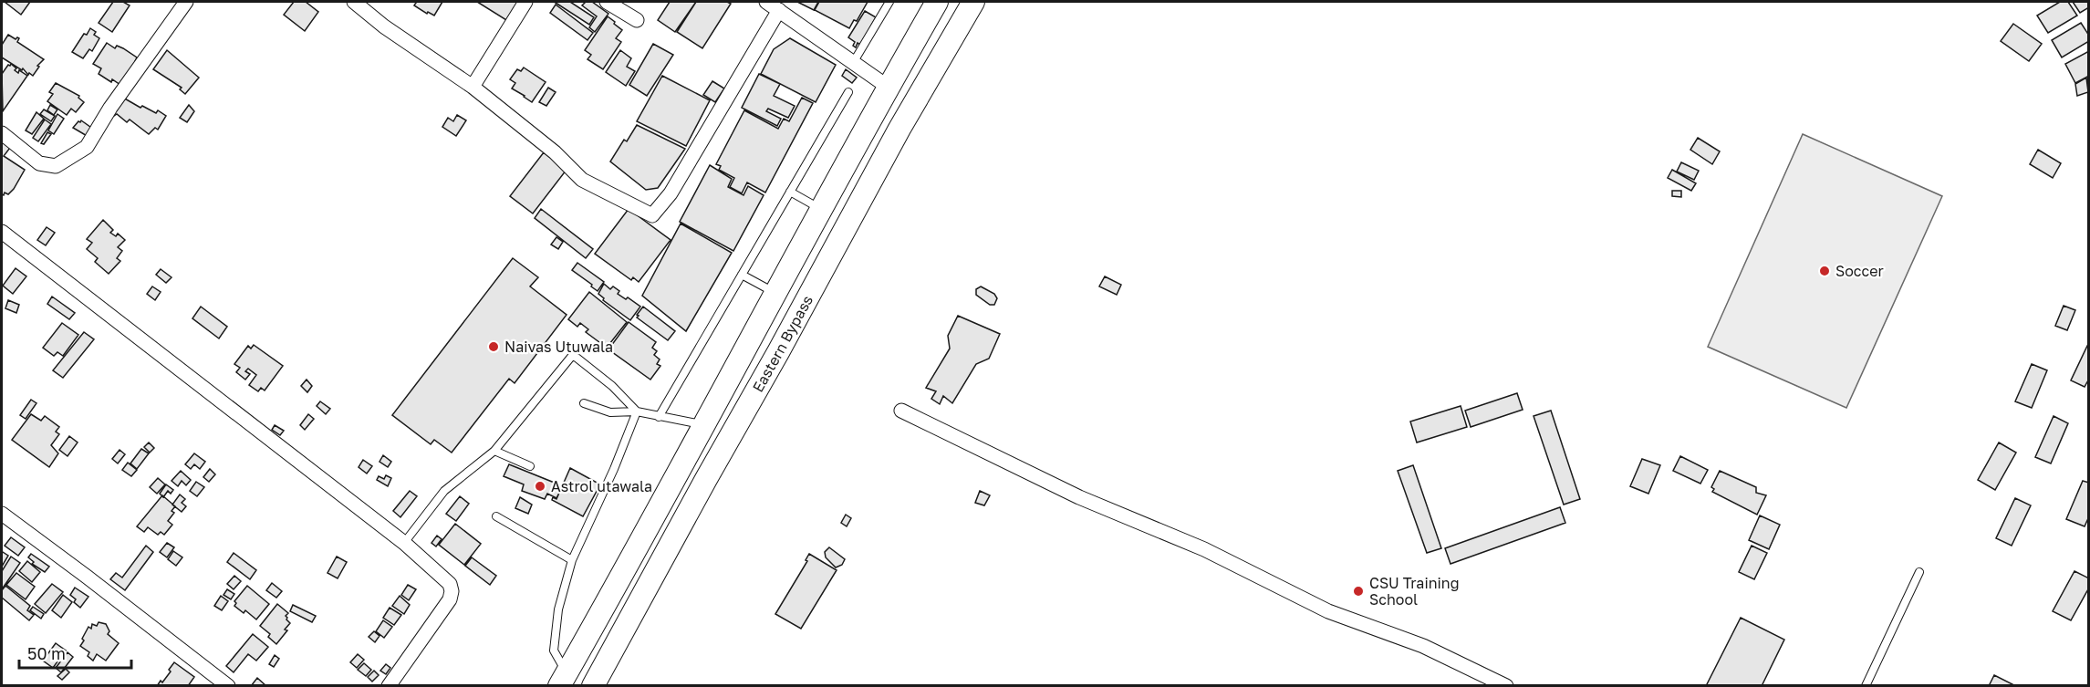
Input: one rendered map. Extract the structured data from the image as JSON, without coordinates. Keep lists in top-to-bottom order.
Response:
{
  "streets": {
    "main road": ["Eastern Bypass"]
  },
  "places": [
    "Soccer",
    "Naivas Utuwala",
    "Astrol utawala",
    "CSU Training School"
  ],
  "scale_bar": "50 m"
}
